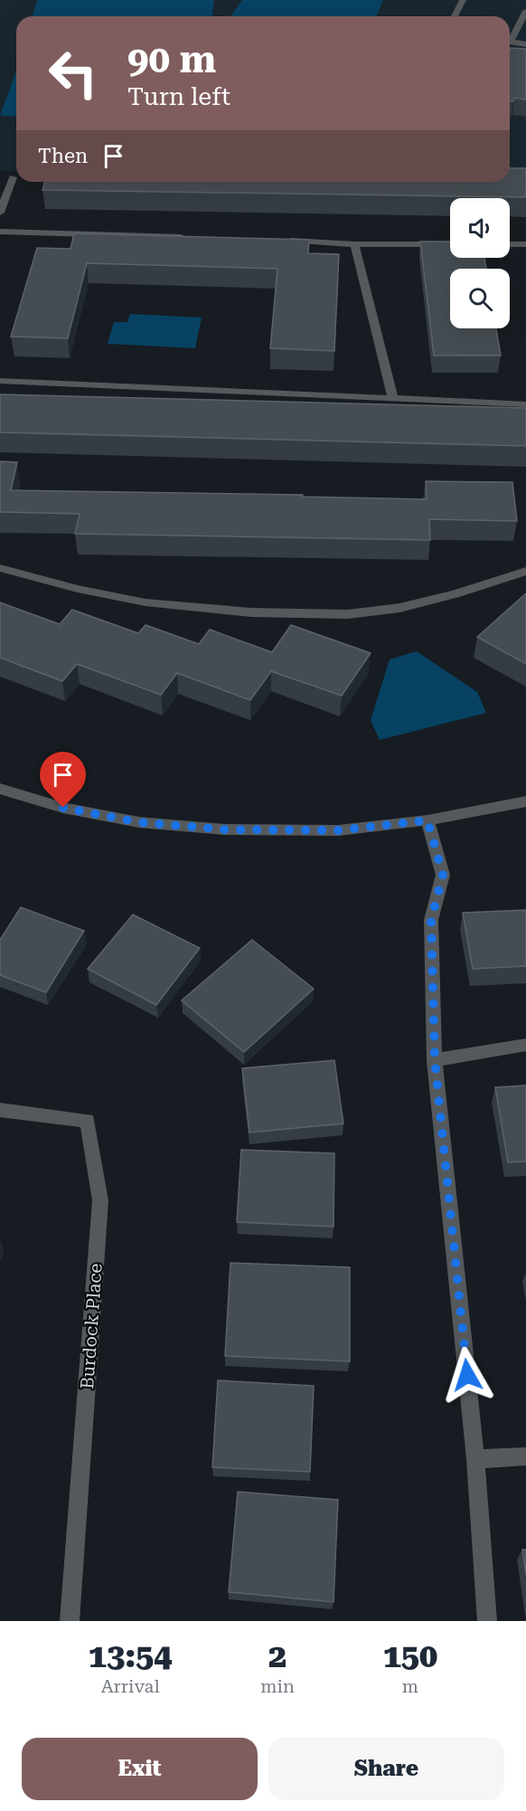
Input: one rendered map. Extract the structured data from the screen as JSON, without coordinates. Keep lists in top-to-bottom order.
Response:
{
  "streets": {
    "street": ["Burdock Place"]
  },
  "page": {
    "turn": ["90 m", "Turn left"],
    "then": "Then",
    "eta": [
      "13:54",
      "Arrival",
      "2",
      "min",
      "150",
      "m"
    ],
    "buttons": ["Exit", "Share"]
  }
}
